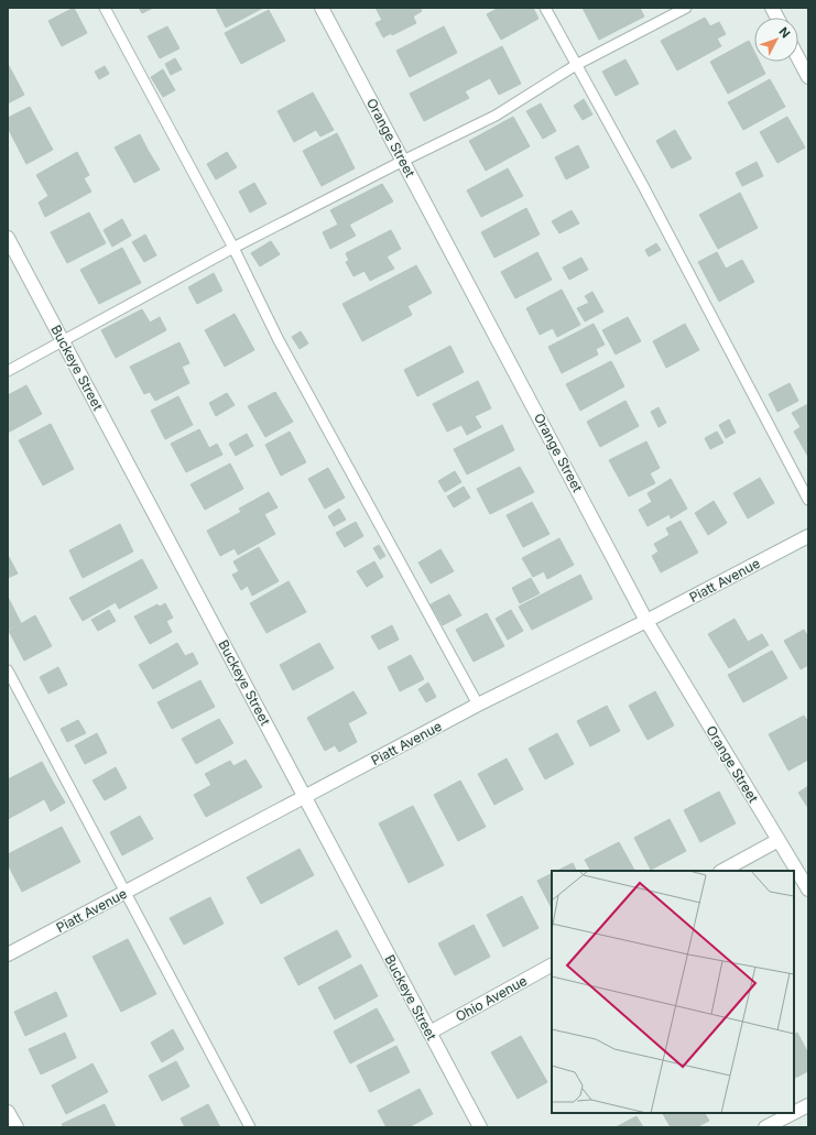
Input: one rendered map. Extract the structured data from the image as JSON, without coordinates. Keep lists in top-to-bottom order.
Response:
{
  "streets": {
    "street": [
      "Orange Street",
      "Buckeye Street",
      "Piatt Avenue",
      "Ohio Avenue"
    ]
  },
  "crossings": [
    ["Orange Street", "Piatt Avenue"],
    ["Buckeye Street", "Piatt Avenue"],
    ["Buckeye Street", "Ohio Avenue"]
  ],
  "north": "top right"
}
